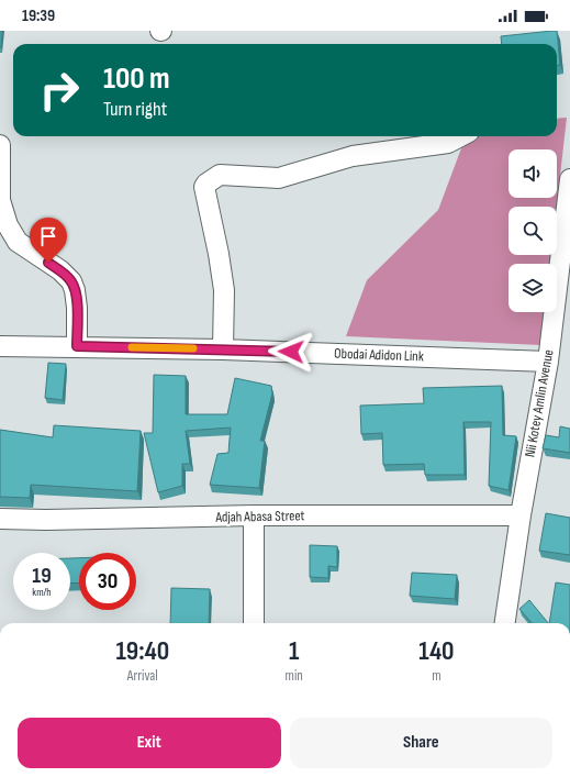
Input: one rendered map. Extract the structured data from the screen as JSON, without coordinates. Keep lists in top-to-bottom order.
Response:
{
  "streets": {
    "street": ["Obodai Adidon Link", "Nii Kotey Amlin Avenue", "Adjah Abasa Street"]
  },
  "crossings": [
    ["Obodai Adidon Link", "Nii Kotey Amlin Avenue"],
    ["Nii Kotey Amlin Avenue", "Adjah Abasa Street"]
  ],
  "page": {
    "status": "19:39",
    "turn": ["100 m", "Turn right"],
    "speed": "19 km/h",
    "limit": "30",
    "eta": [
      "19:40",
      "Arrival",
      "1",
      "min",
      "140",
      "m"
    ],
    "buttons": ["Exit", "Share"]
  }
}
